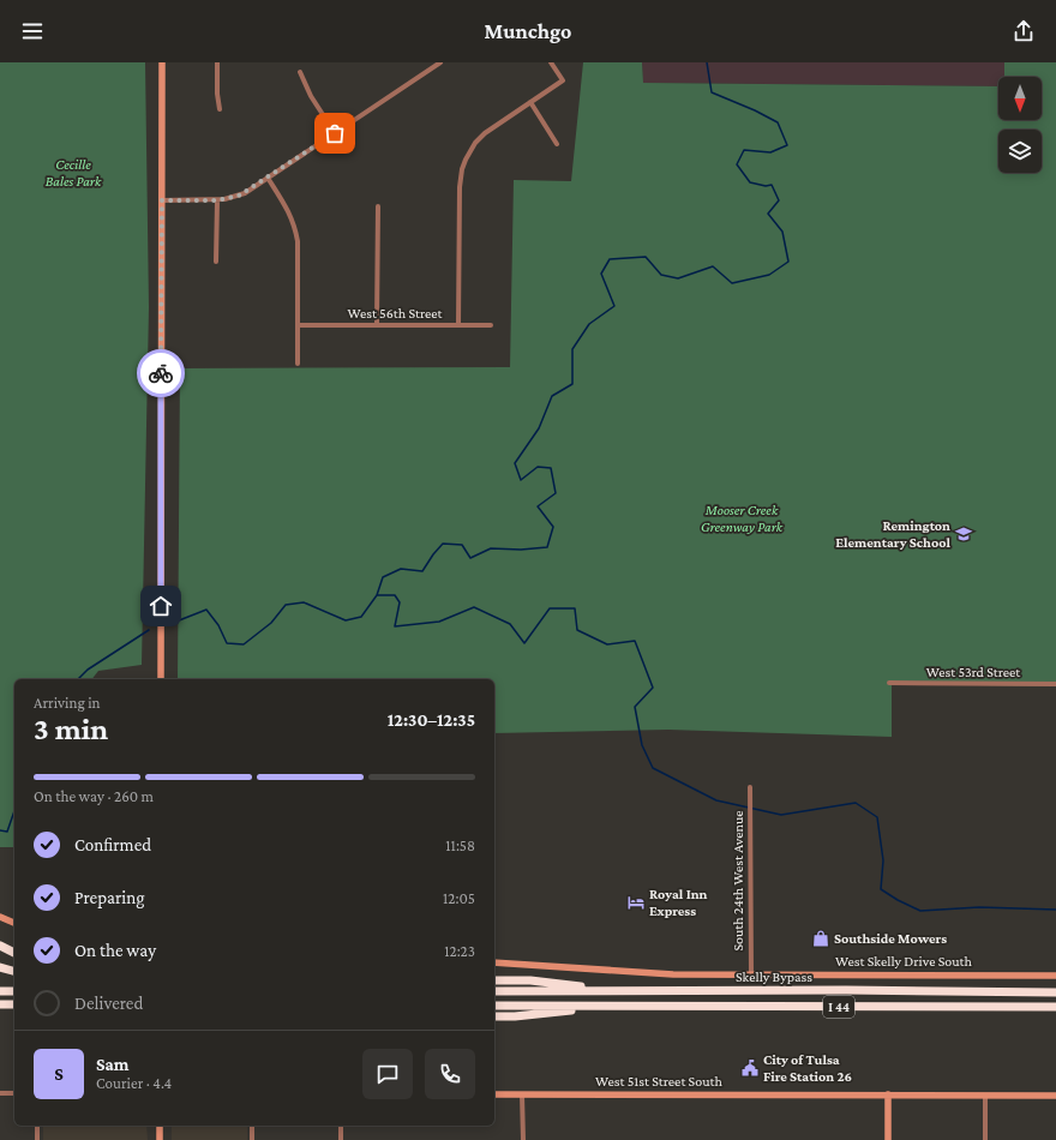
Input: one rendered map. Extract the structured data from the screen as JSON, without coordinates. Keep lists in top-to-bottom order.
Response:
{
  "streets": {
    "highway": ["Skelly Bypass", "I 44"],
    "street": [
      "West 56th Street",
      "West 53rd Street",
      "South 24th West Avenue",
      "West Skelly Drive South",
      "West 51st Street South"
    ]
  },
  "crossings": [
    ["South 24th West Avenue", "West Skelly Drive South"]
  ],
  "parks": ["Cecille Bales Park", "Mooser Creek Greenway Park"],
  "places": {
    "school or university": ["Remington Elementary School"],
    "hotel": ["Royal Inn Express"],
    "shop": ["Southside Mowers"],
    "public building": ["City of Tulsa Fire Station 26"]
  },
  "north": "bottom",
  "page": {
    "header": "Munchgo",
    "heading": ["3 min", "Arriving in", "12:30–12:35"],
    "panel": ["Sam", "Courier · 4.4"],
    "bar": "On the way · 260 m",
    "list": [
      ["Confirmed", "11:58"],
      ["Preparing", "12:05"],
      ["On the way", "12:23"],
      "Delivered"
    ],
    "round": "S"
  }
}
